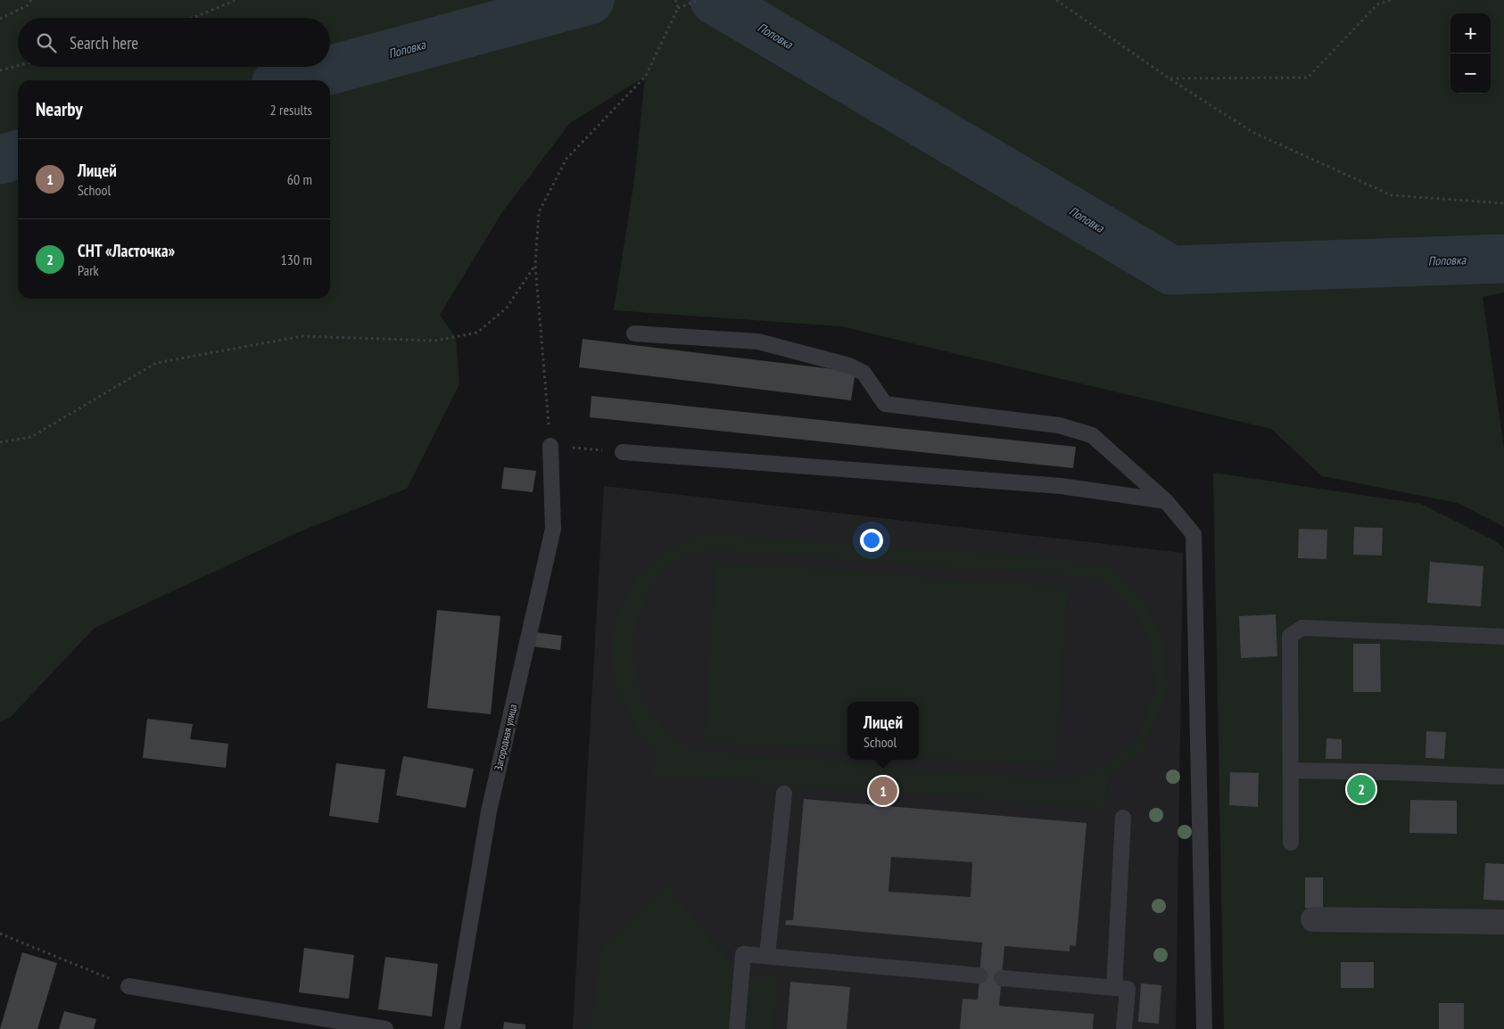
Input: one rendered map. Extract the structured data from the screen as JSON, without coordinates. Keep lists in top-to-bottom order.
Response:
{
  "streets": {
    "lane": ["Загородная улица"]
  },
  "water": ["Поповка"],
  "page": {
    "map_buttons": ["+", "−"],
    "search": "Search here",
    "heading": ["Nearby", "2 results"],
    "list": [
      {
        "mark": "1",
        "name": "Лицей",
        "note": "School",
        "value": "60 m"
      },
      {
        "mark": "2",
        "name": "СНТ «Ласточка»",
        "note": "Park",
        "value": "130 m"
      }
    ],
    "popup": ["Лицей", "School"],
    "pins": ["2", "1"]
  }
}
